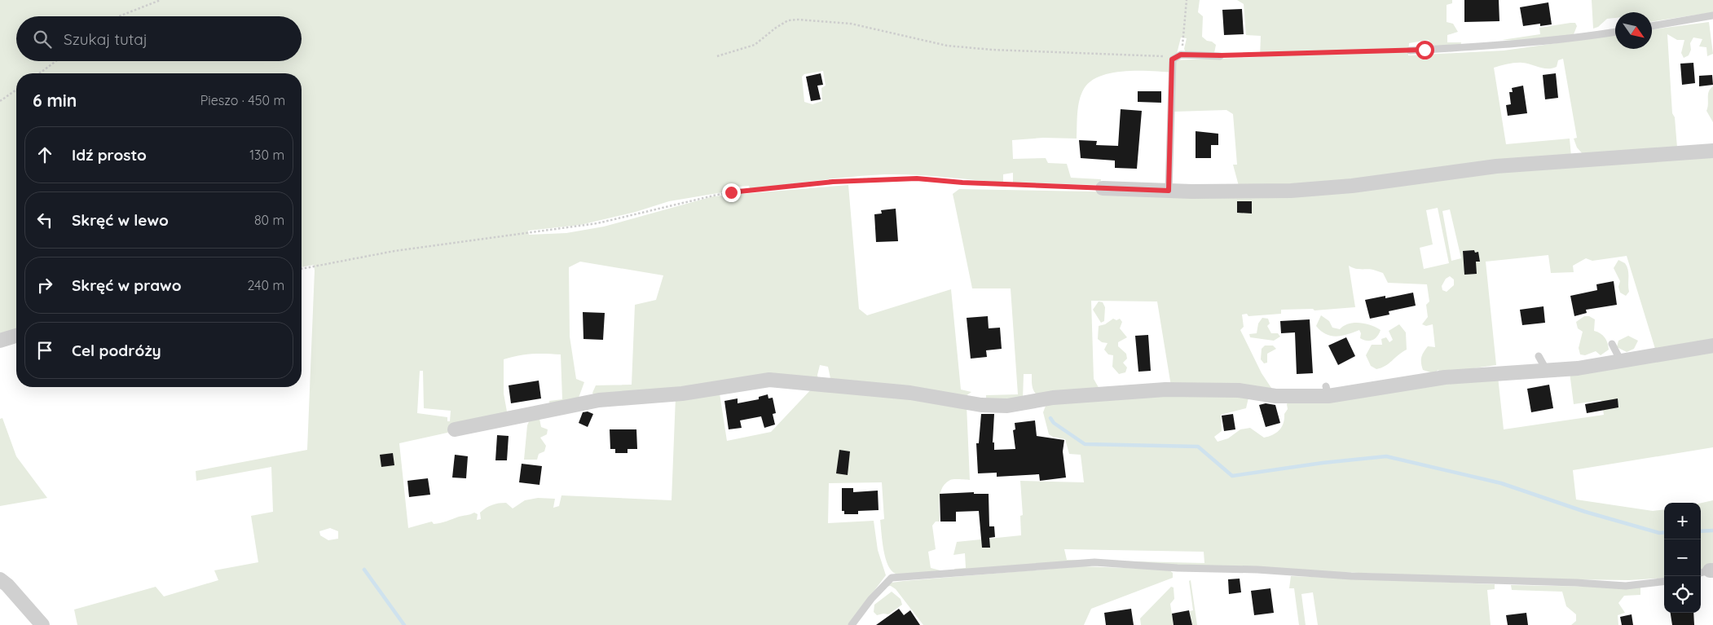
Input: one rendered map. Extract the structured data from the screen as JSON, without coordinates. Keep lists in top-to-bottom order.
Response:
{
  "north": "bottom right",
  "page": {
    "search": "Szukaj tutaj",
    "heading": ["6 min", "Pieszo · 450 m"],
    "list": [
      ["Idź prosto", "130 m"],
      ["Skręć w lewo", "80 m"],
      ["Skręć w prawo", "240 m"],
      "Cel podróży"
    ],
    "map_buttons": ["+", "−"]
  }
}
